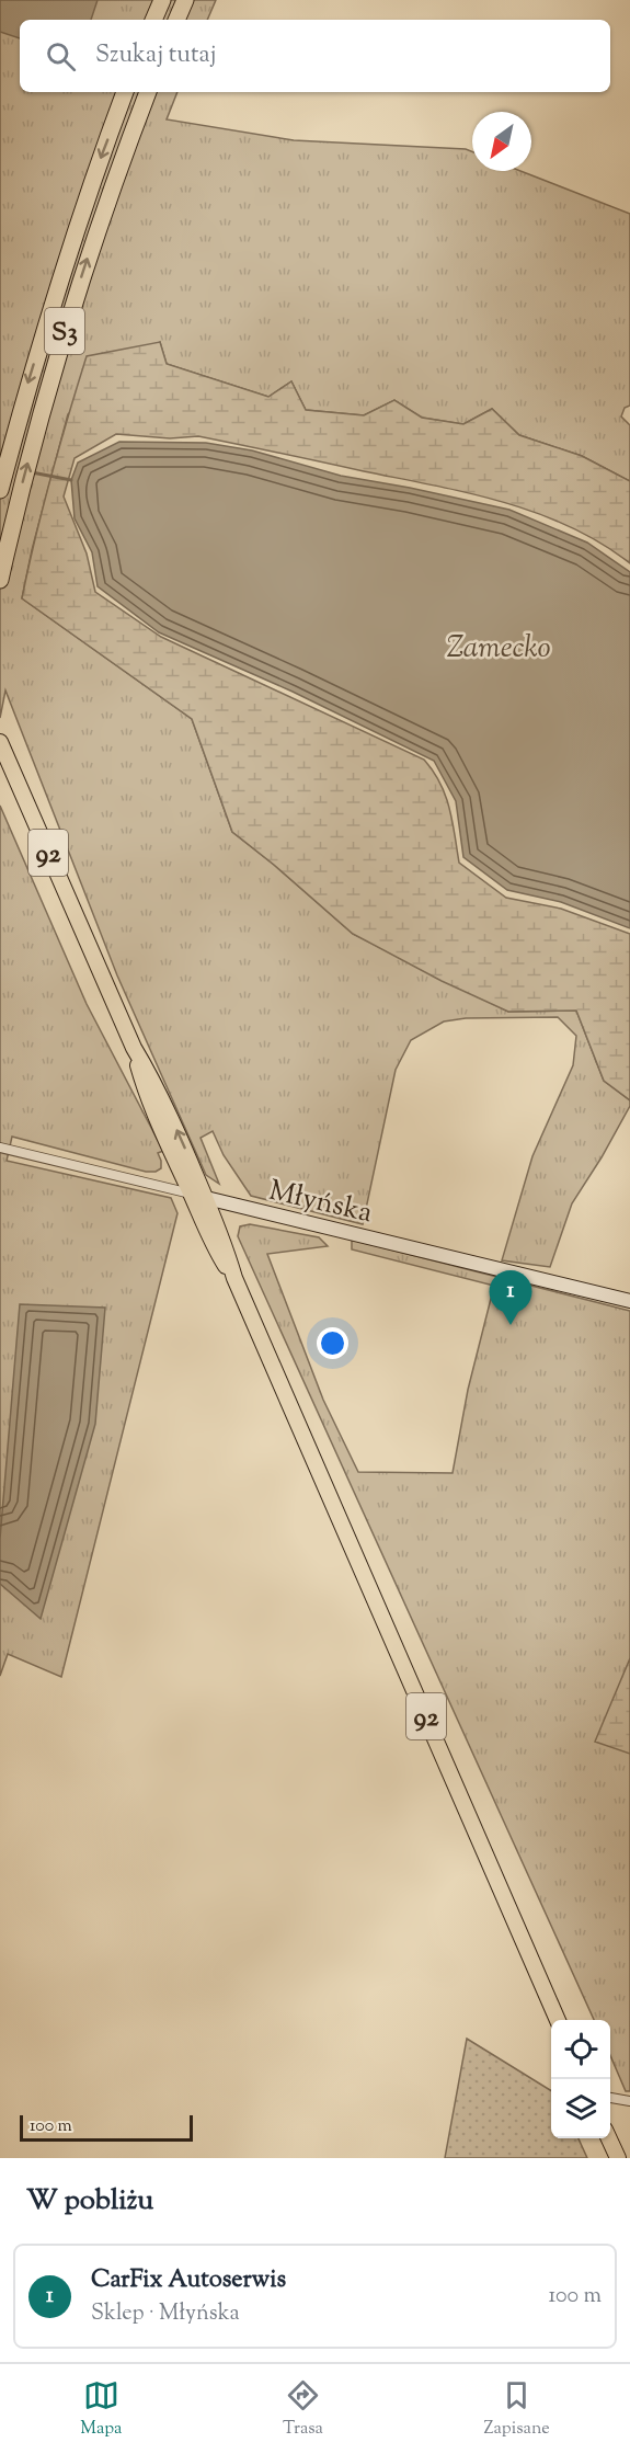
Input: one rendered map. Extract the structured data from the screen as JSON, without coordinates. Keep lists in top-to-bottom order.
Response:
{
  "streets": {
    "highway": ["S3"],
    "main road": ["92"],
    "street": ["Młyńska"]
  },
  "crossings": [
    ["92", "Młyńska"]
  ],
  "water": ["Zamecko"],
  "scale_bar": "100 m",
  "north": "bottom left",
  "page": {
    "search": "Szukaj tutaj",
    "pins": "1",
    "scale": "100 m",
    "heading": "W pobliżu",
    "list": [
      {
        "mark": "1",
        "name": "CarFix Autoserwis",
        "note": "Sklep · Młyńska",
        "value": "100 m"
      }
    ],
    "nav": ["Mapa", "Trasa", "Zapisane"]
  }
}
